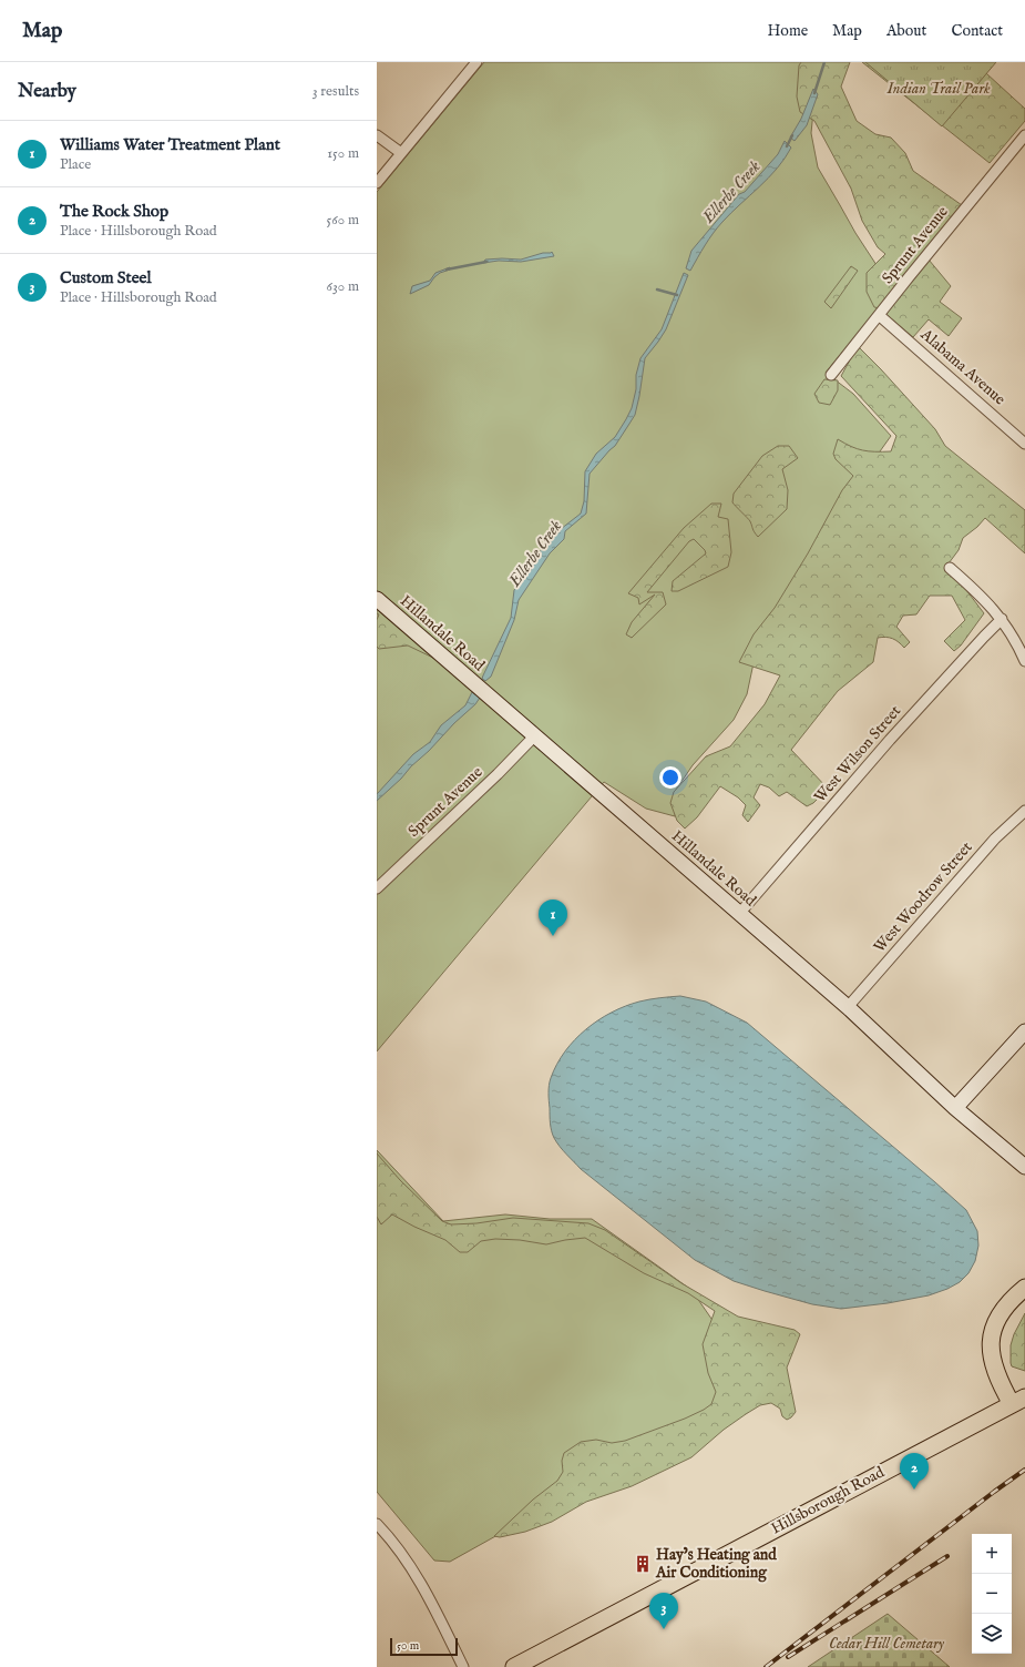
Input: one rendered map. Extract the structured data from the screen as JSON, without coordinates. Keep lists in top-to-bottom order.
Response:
{
  "streets": {
    "main road": ["Hillandale Road", "Hillsborough Road"],
    "street": [
      "Sprunt Avenue",
      "Alabama Avenue",
      "West Wilson Street",
      "West Woodrow Street"
    ]
  },
  "crossings": [
    ["Sprunt Avenue", "Alabama Avenue"],
    ["Sprunt Avenue", "Hillandale Road"],
    ["Hillandale Road", "West Wilson Street"],
    ["Hillandale Road", "West Woodrow Street"]
  ],
  "water": ["Ellerbe Creek"],
  "parks": ["Indian Trail Park", "Cedar Hill Cemetary"],
  "places": {
    "building": ["Hay’s Heating and Air Conditioning"]
  },
  "scale_bar": "50 m",
  "page": {
    "header": "Map",
    "nav": [
      "Home",
      "Map",
      "About",
      "Contact"
    ],
    "heading": ["Nearby", "3 results"],
    "list": [
      {
        "mark": "1",
        "name": "Williams Water Treatment Plant",
        "note": "Place",
        "value": "150 m"
      },
      {
        "mark": "2",
        "name": "The Rock Shop",
        "note": "Place · Hillsborough Road",
        "value": "560 m"
      },
      {
        "mark": "3",
        "name": "Custom Steel",
        "note": "Place · Hillsborough Road",
        "value": "630 m"
      }
    ],
    "pins": ["1", "2", "3"],
    "map_buttons": ["+", "−"],
    "scale": "50 m"
  }
}
